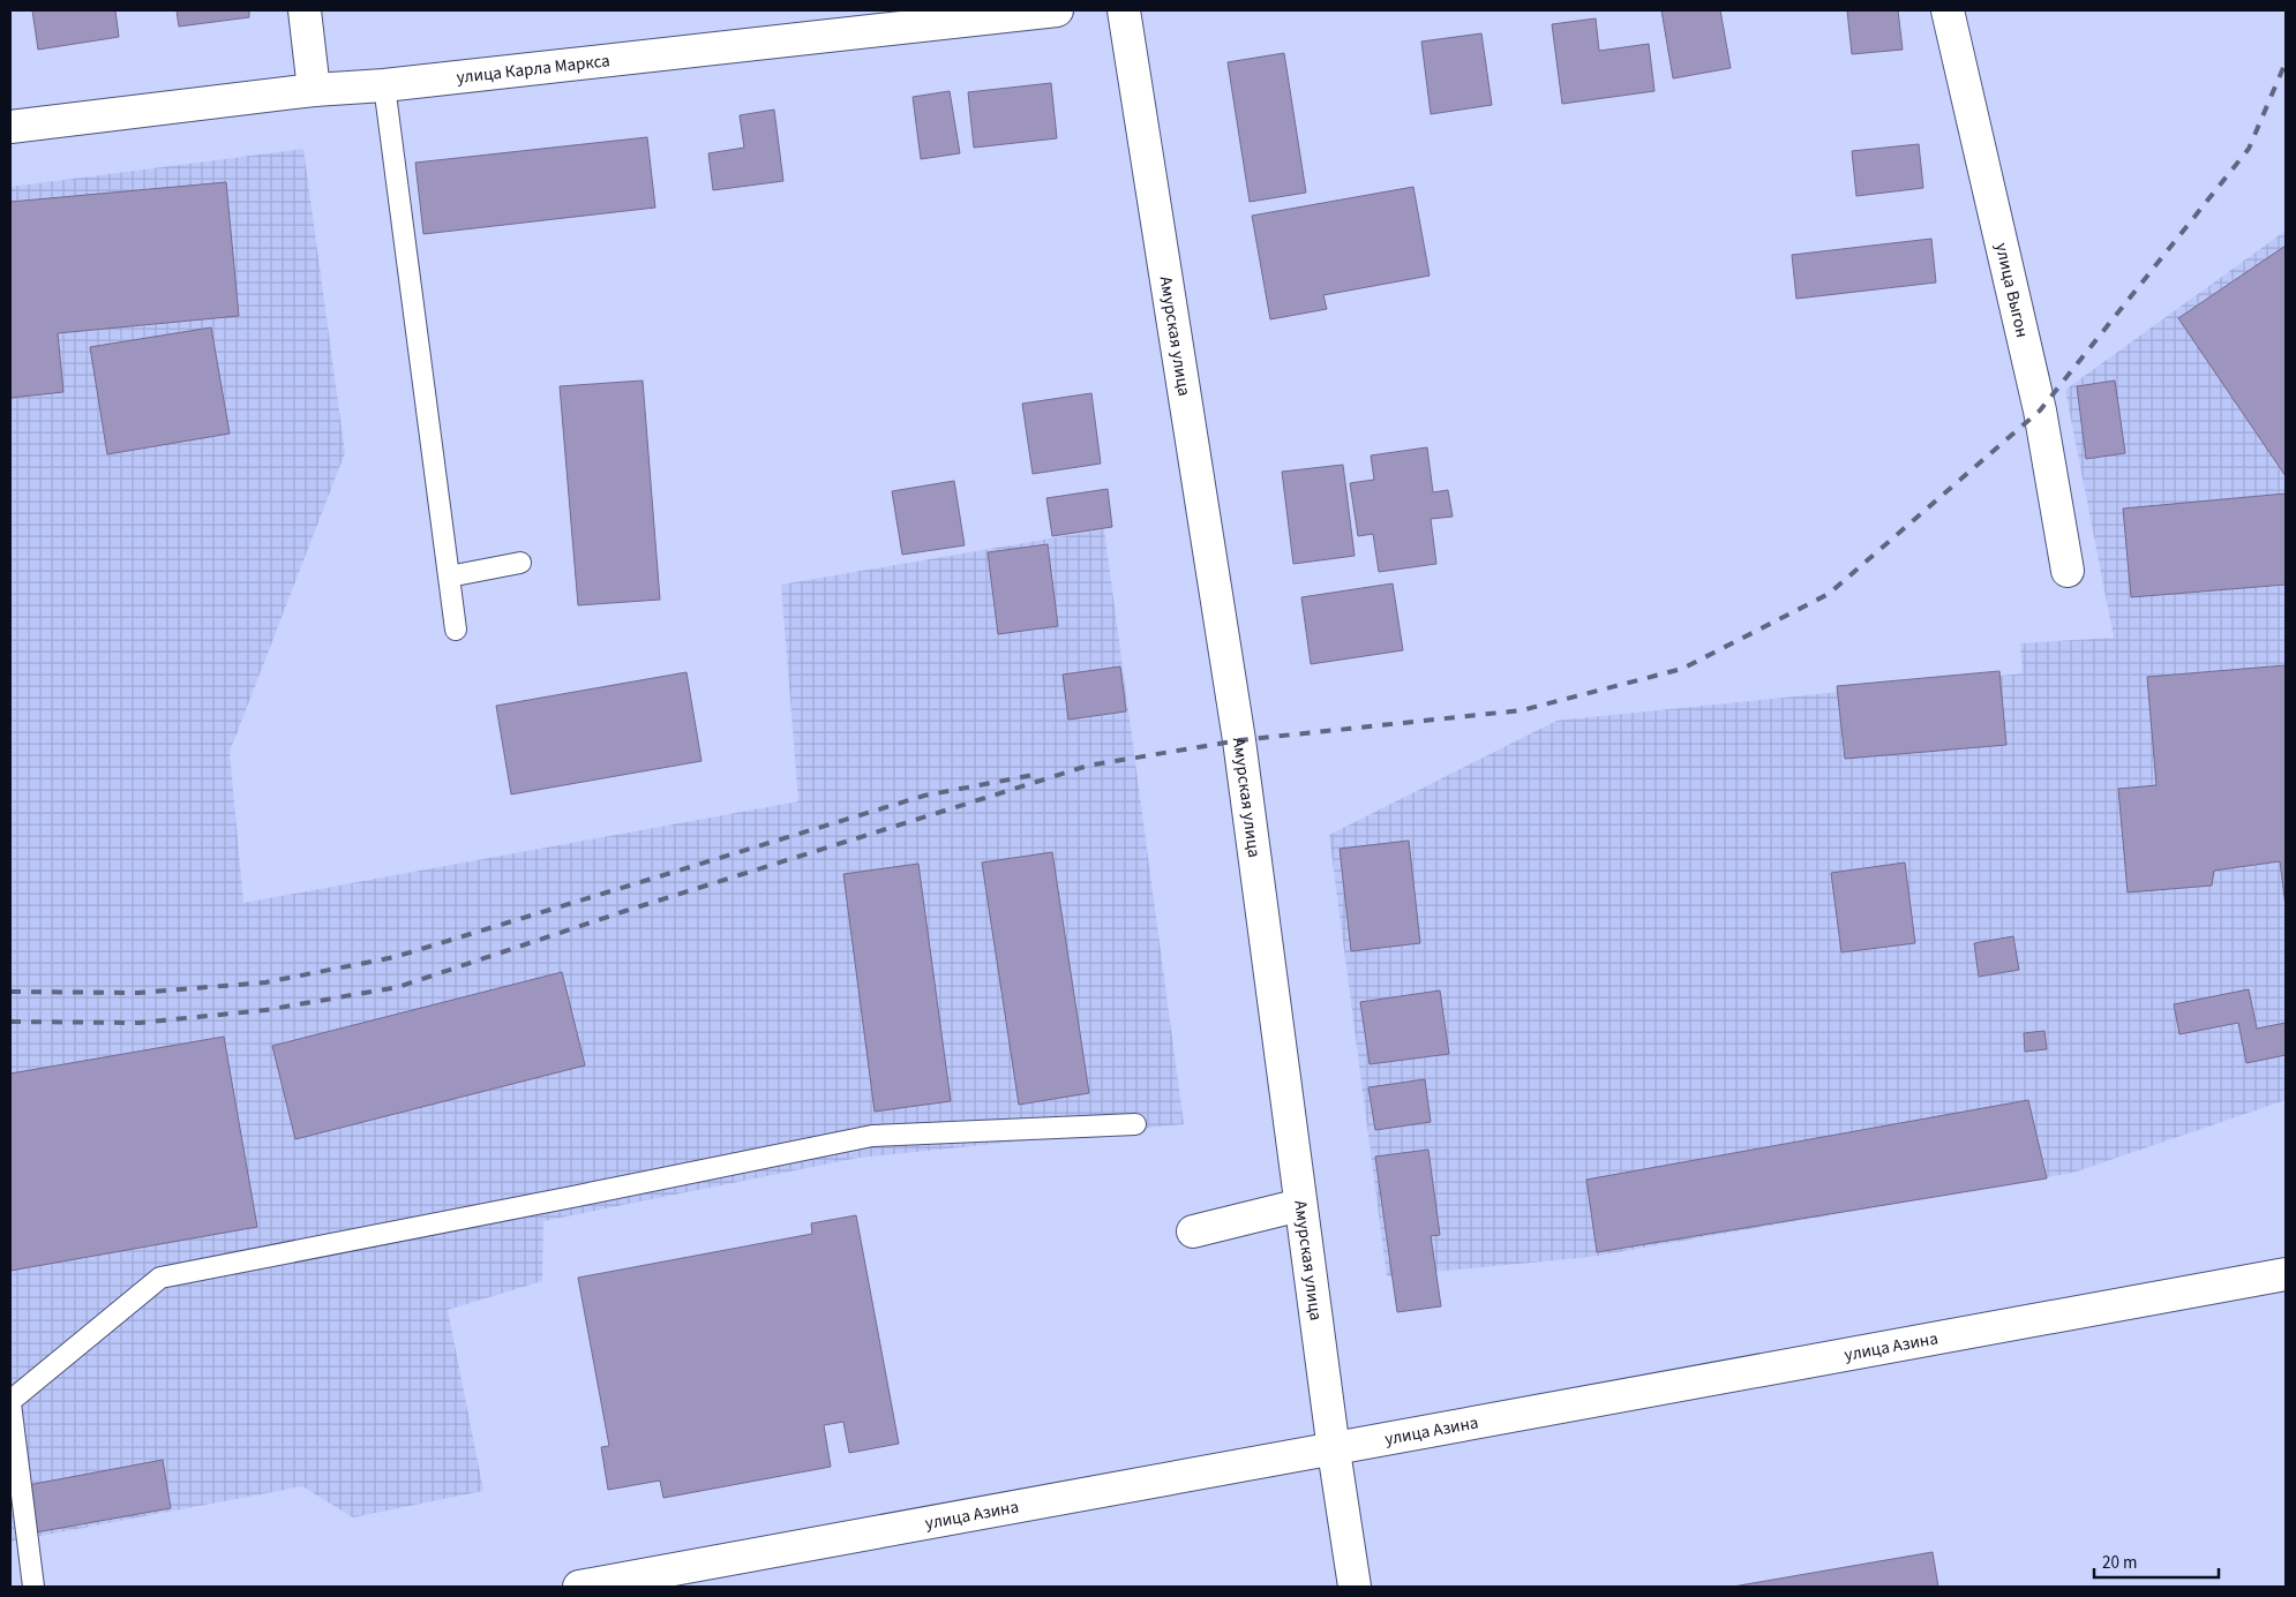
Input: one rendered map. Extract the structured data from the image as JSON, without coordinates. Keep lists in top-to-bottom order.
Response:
{
  "streets": {
    "street": [
      "улица Карла Маркса",
      "улица Выгон",
      "Амурская улица",
      "улица Азина"
    ]
  },
  "crossings": [
    ["Амурская улица", "улица Азина"]
  ],
  "scale_bar": "20 m"
}
